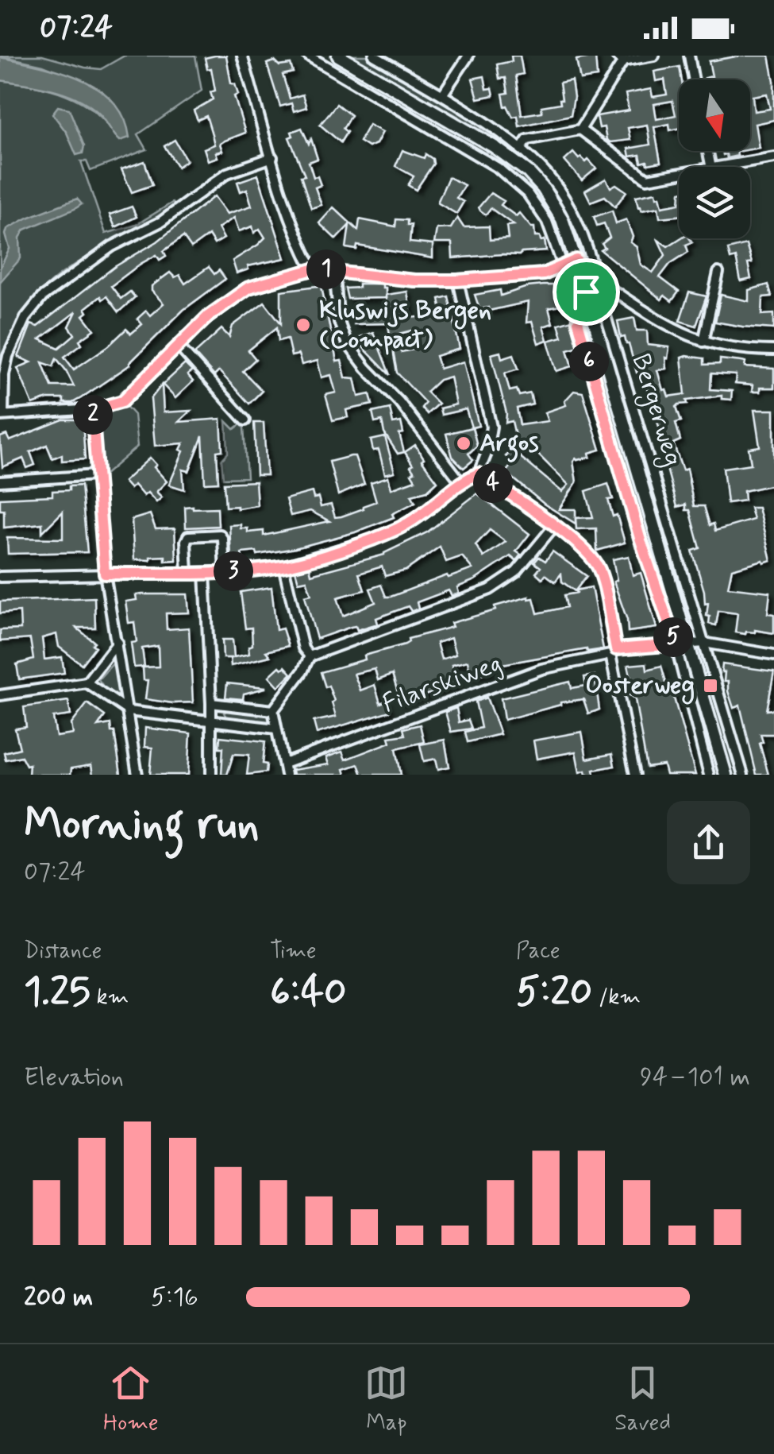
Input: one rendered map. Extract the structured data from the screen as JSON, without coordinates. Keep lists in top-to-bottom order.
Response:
{
  "streets": {
    "main road": ["Bergerweg"],
    "street": ["Filarskiweg"]
  },
  "places": {
    "other": ["Kluswijs Bergen (Compact)", "Argos"],
    "transit": ["Oosterweg"]
  },
  "north": "bottom",
  "page": {
    "status": "07:24",
    "pins": [
      "1",
      "6",
      "2",
      "4",
      "3",
      "5"
    ],
    "heading": ["Morning run", "07:24"],
    "stats": [
      ["Distance", "1.25 km"],
      ["Time", "6:40"],
      ["Pace", "5:20 /km"]
    ],
    "chart": ["Elevation", "94–101 m"],
    "list": [
      {
        "name": "200 m",
        "note": "5:16"
      }
    ],
    "tabs": ["Home", "Map", "Saved"]
  }
}
